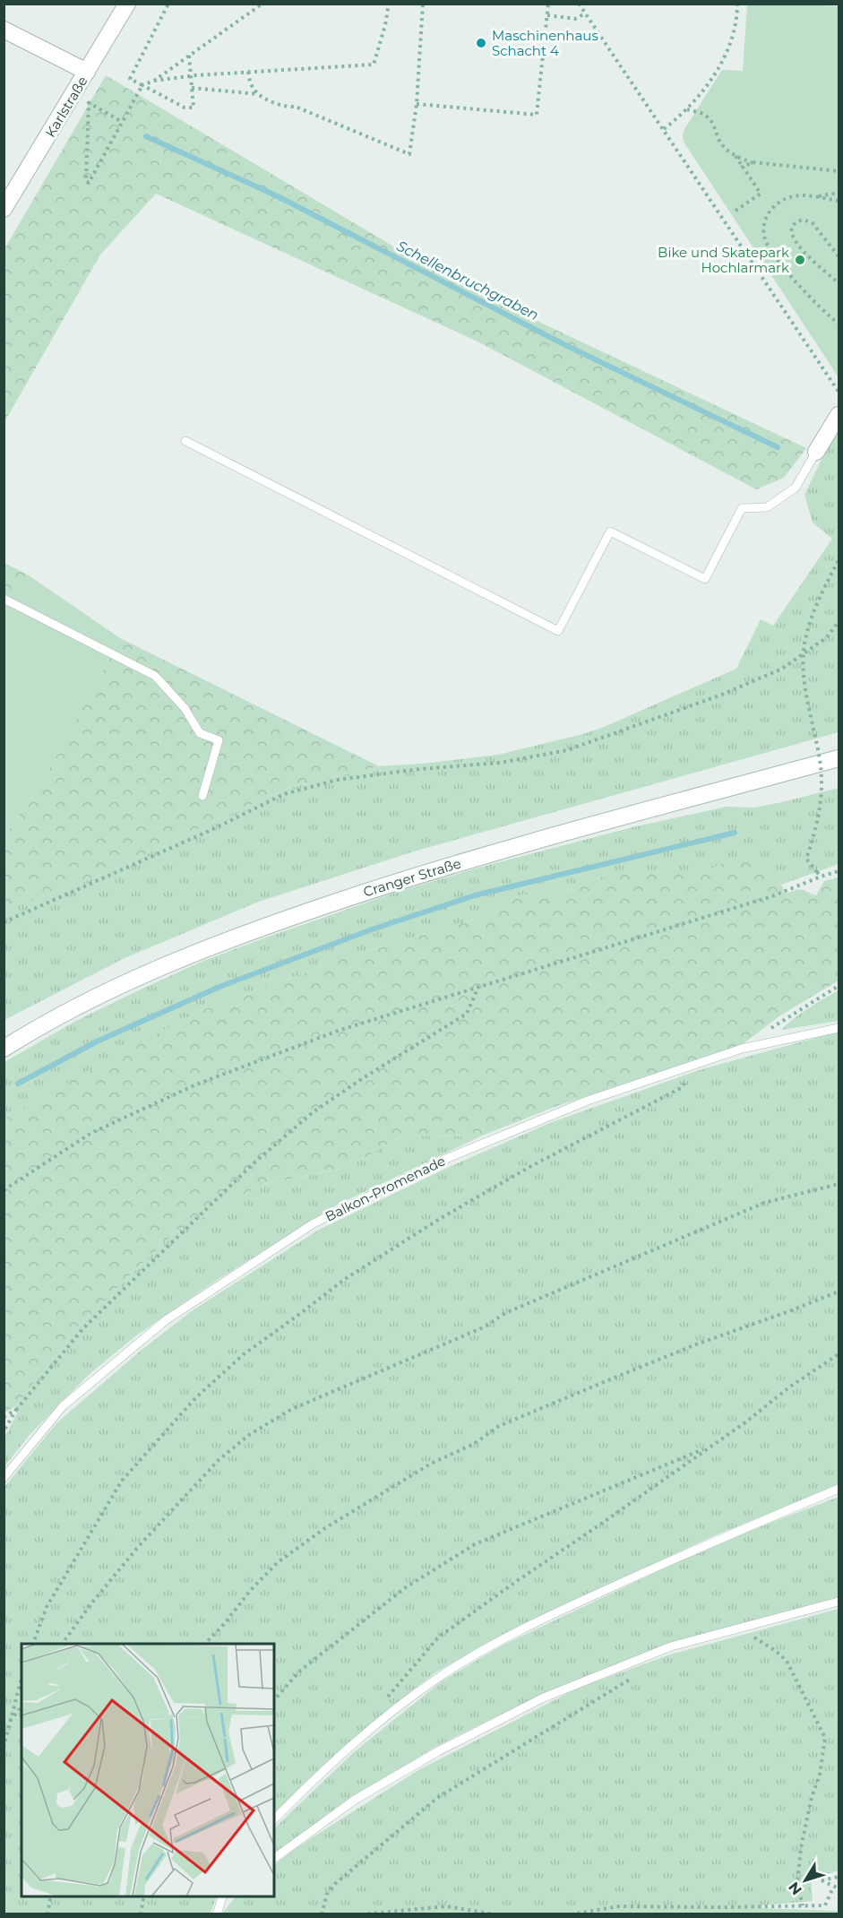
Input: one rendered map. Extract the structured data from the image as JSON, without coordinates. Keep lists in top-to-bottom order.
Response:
{
  "streets": {
    "main road": ["Karlstraße", "Cranger Straße"],
    "lane": ["Balkon-Promenade"]
  },
  "water": ["Schellenbruchgraben"],
  "places": ["Maschinenhaus Schacht 4", "Bike und Skatepark Hochlarmark"],
  "north": "bottom left"
}
